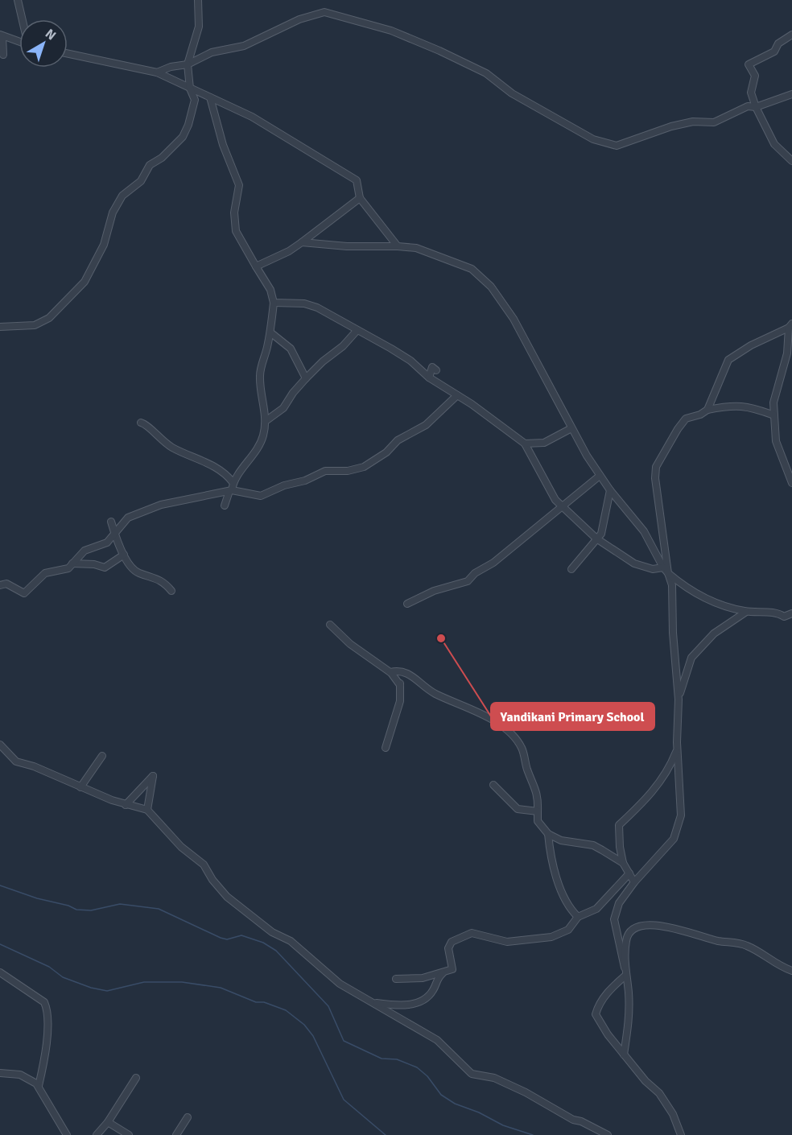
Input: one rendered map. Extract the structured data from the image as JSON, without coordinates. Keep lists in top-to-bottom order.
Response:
{
  "places": ["Yandikani Primary School"],
  "north": "top right"
}
